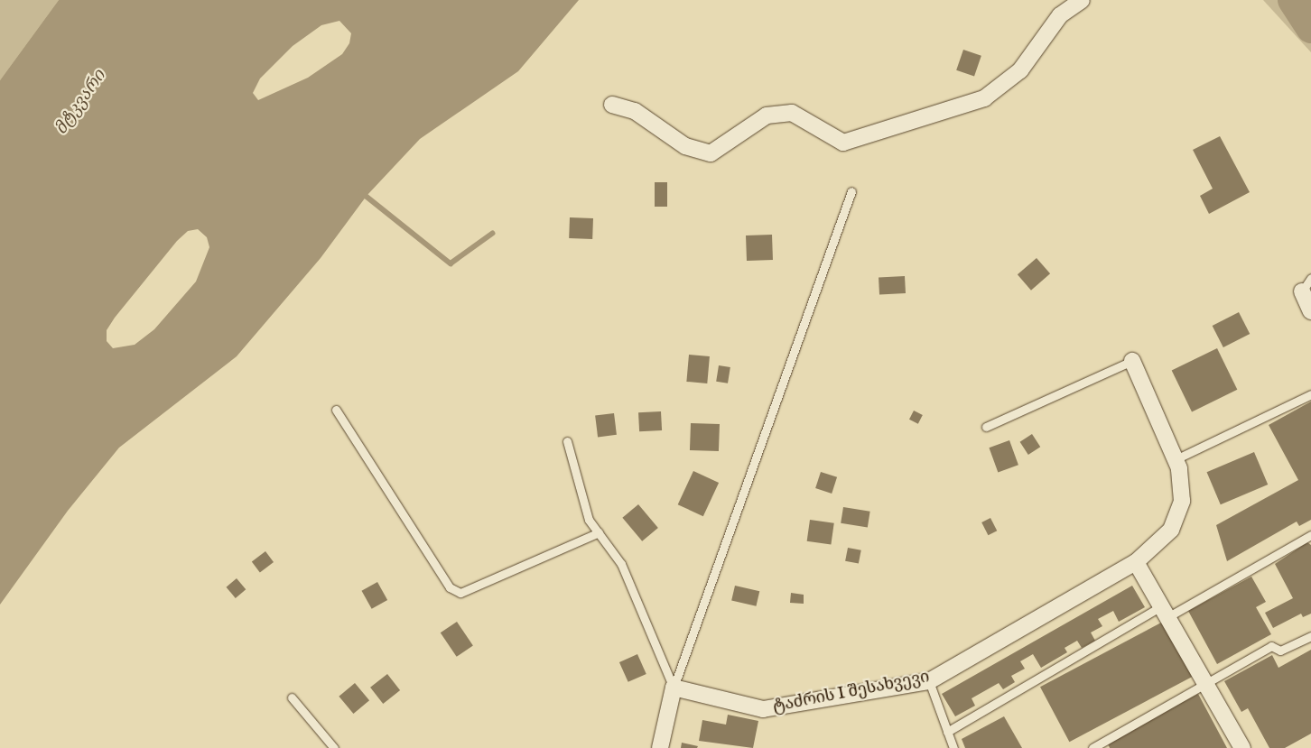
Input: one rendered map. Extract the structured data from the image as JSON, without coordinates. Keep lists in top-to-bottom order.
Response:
{
  "streets": {
    "street": ["ტაძრის I შესახვევი"]
  },
  "water": ["მტკვარი"]
}
